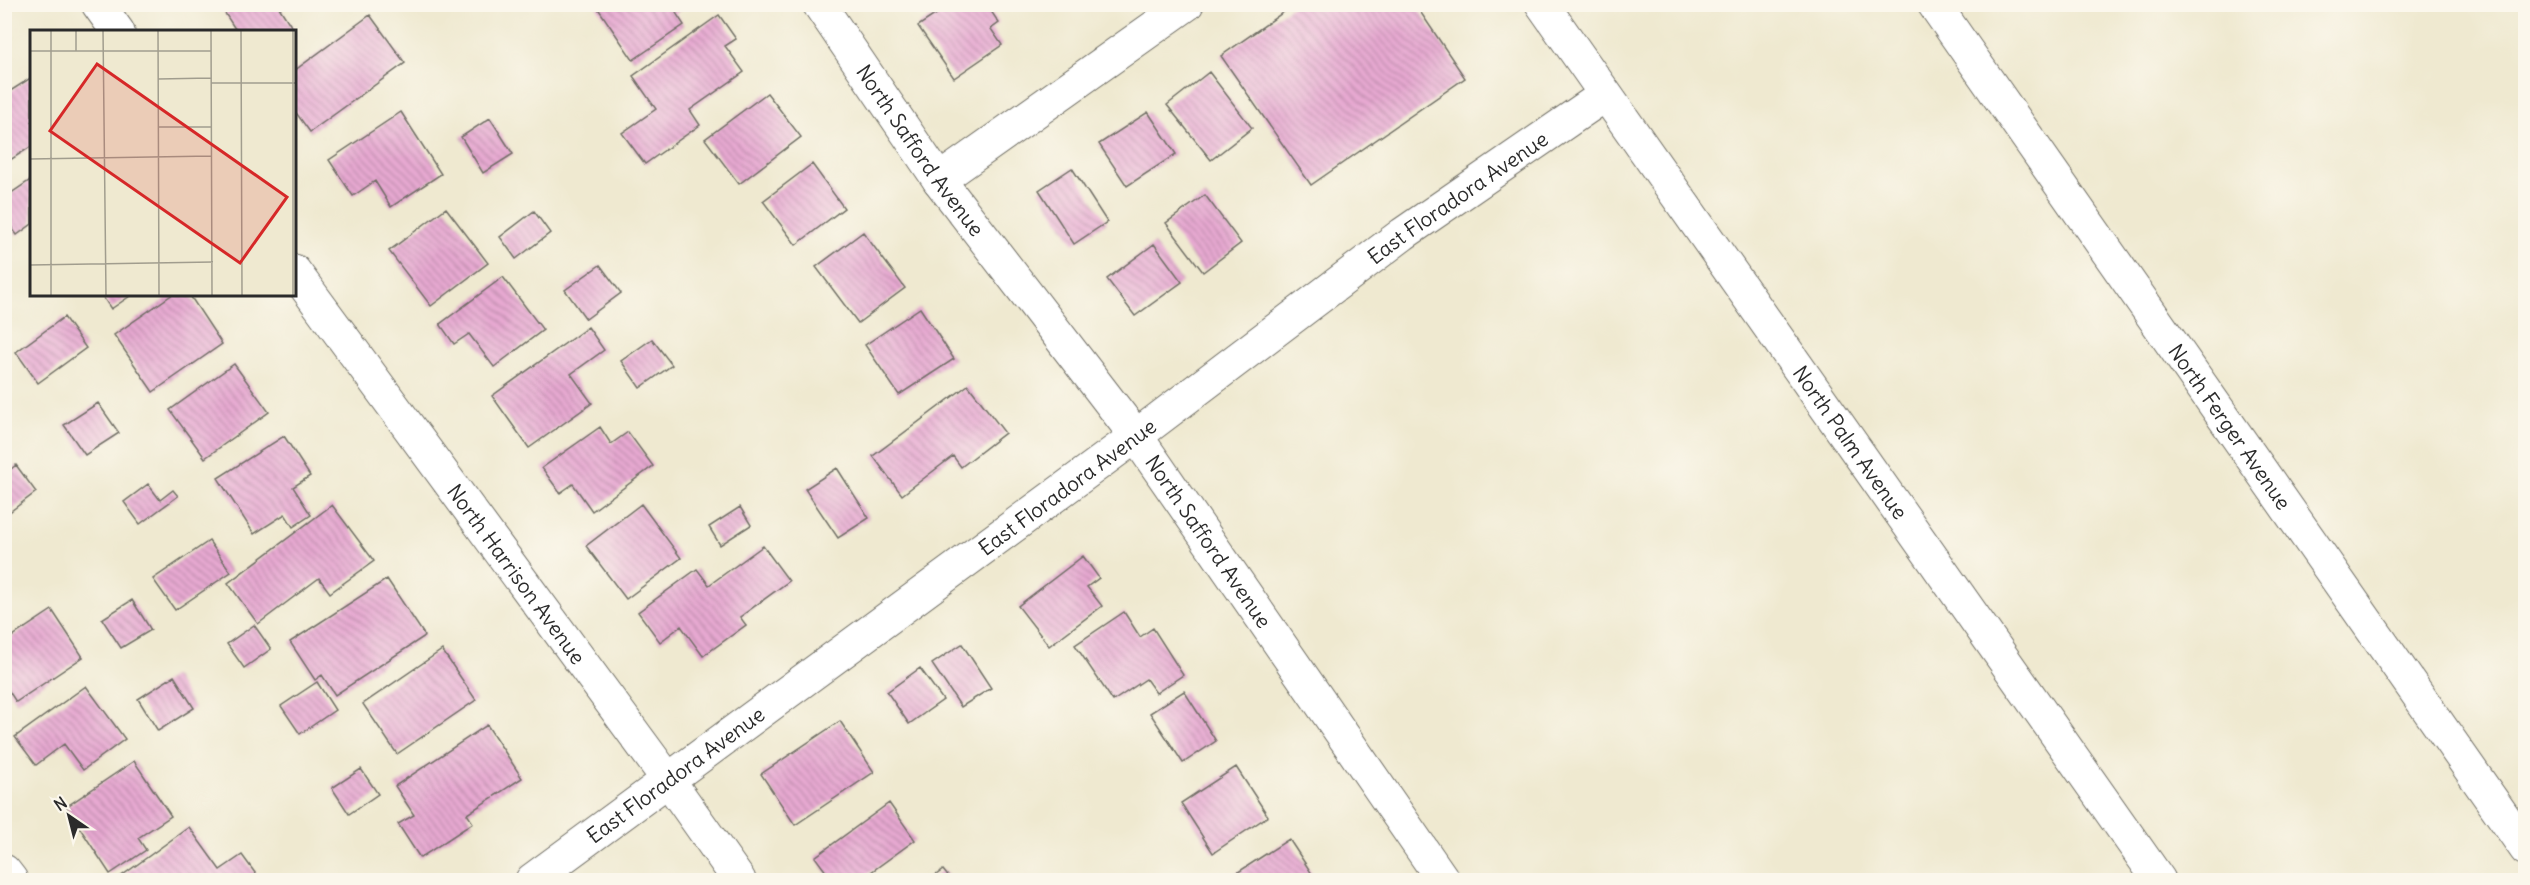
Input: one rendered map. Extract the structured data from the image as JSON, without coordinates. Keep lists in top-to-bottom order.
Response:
{
  "streets": {
    "street": [
      "North Safford Avenue",
      "East Floradora Avenue",
      "North Ferger Avenue",
      "North Palm Avenue",
      "North Harrison Avenue"
    ]
  },
  "crossings": [
    ["North Safford Avenue", "East Floradora Avenue"],
    ["East Floradora Avenue", "North Palm Avenue"],
    ["East Floradora Avenue", "North Harrison Avenue"]
  ],
  "north": "top left"
}
